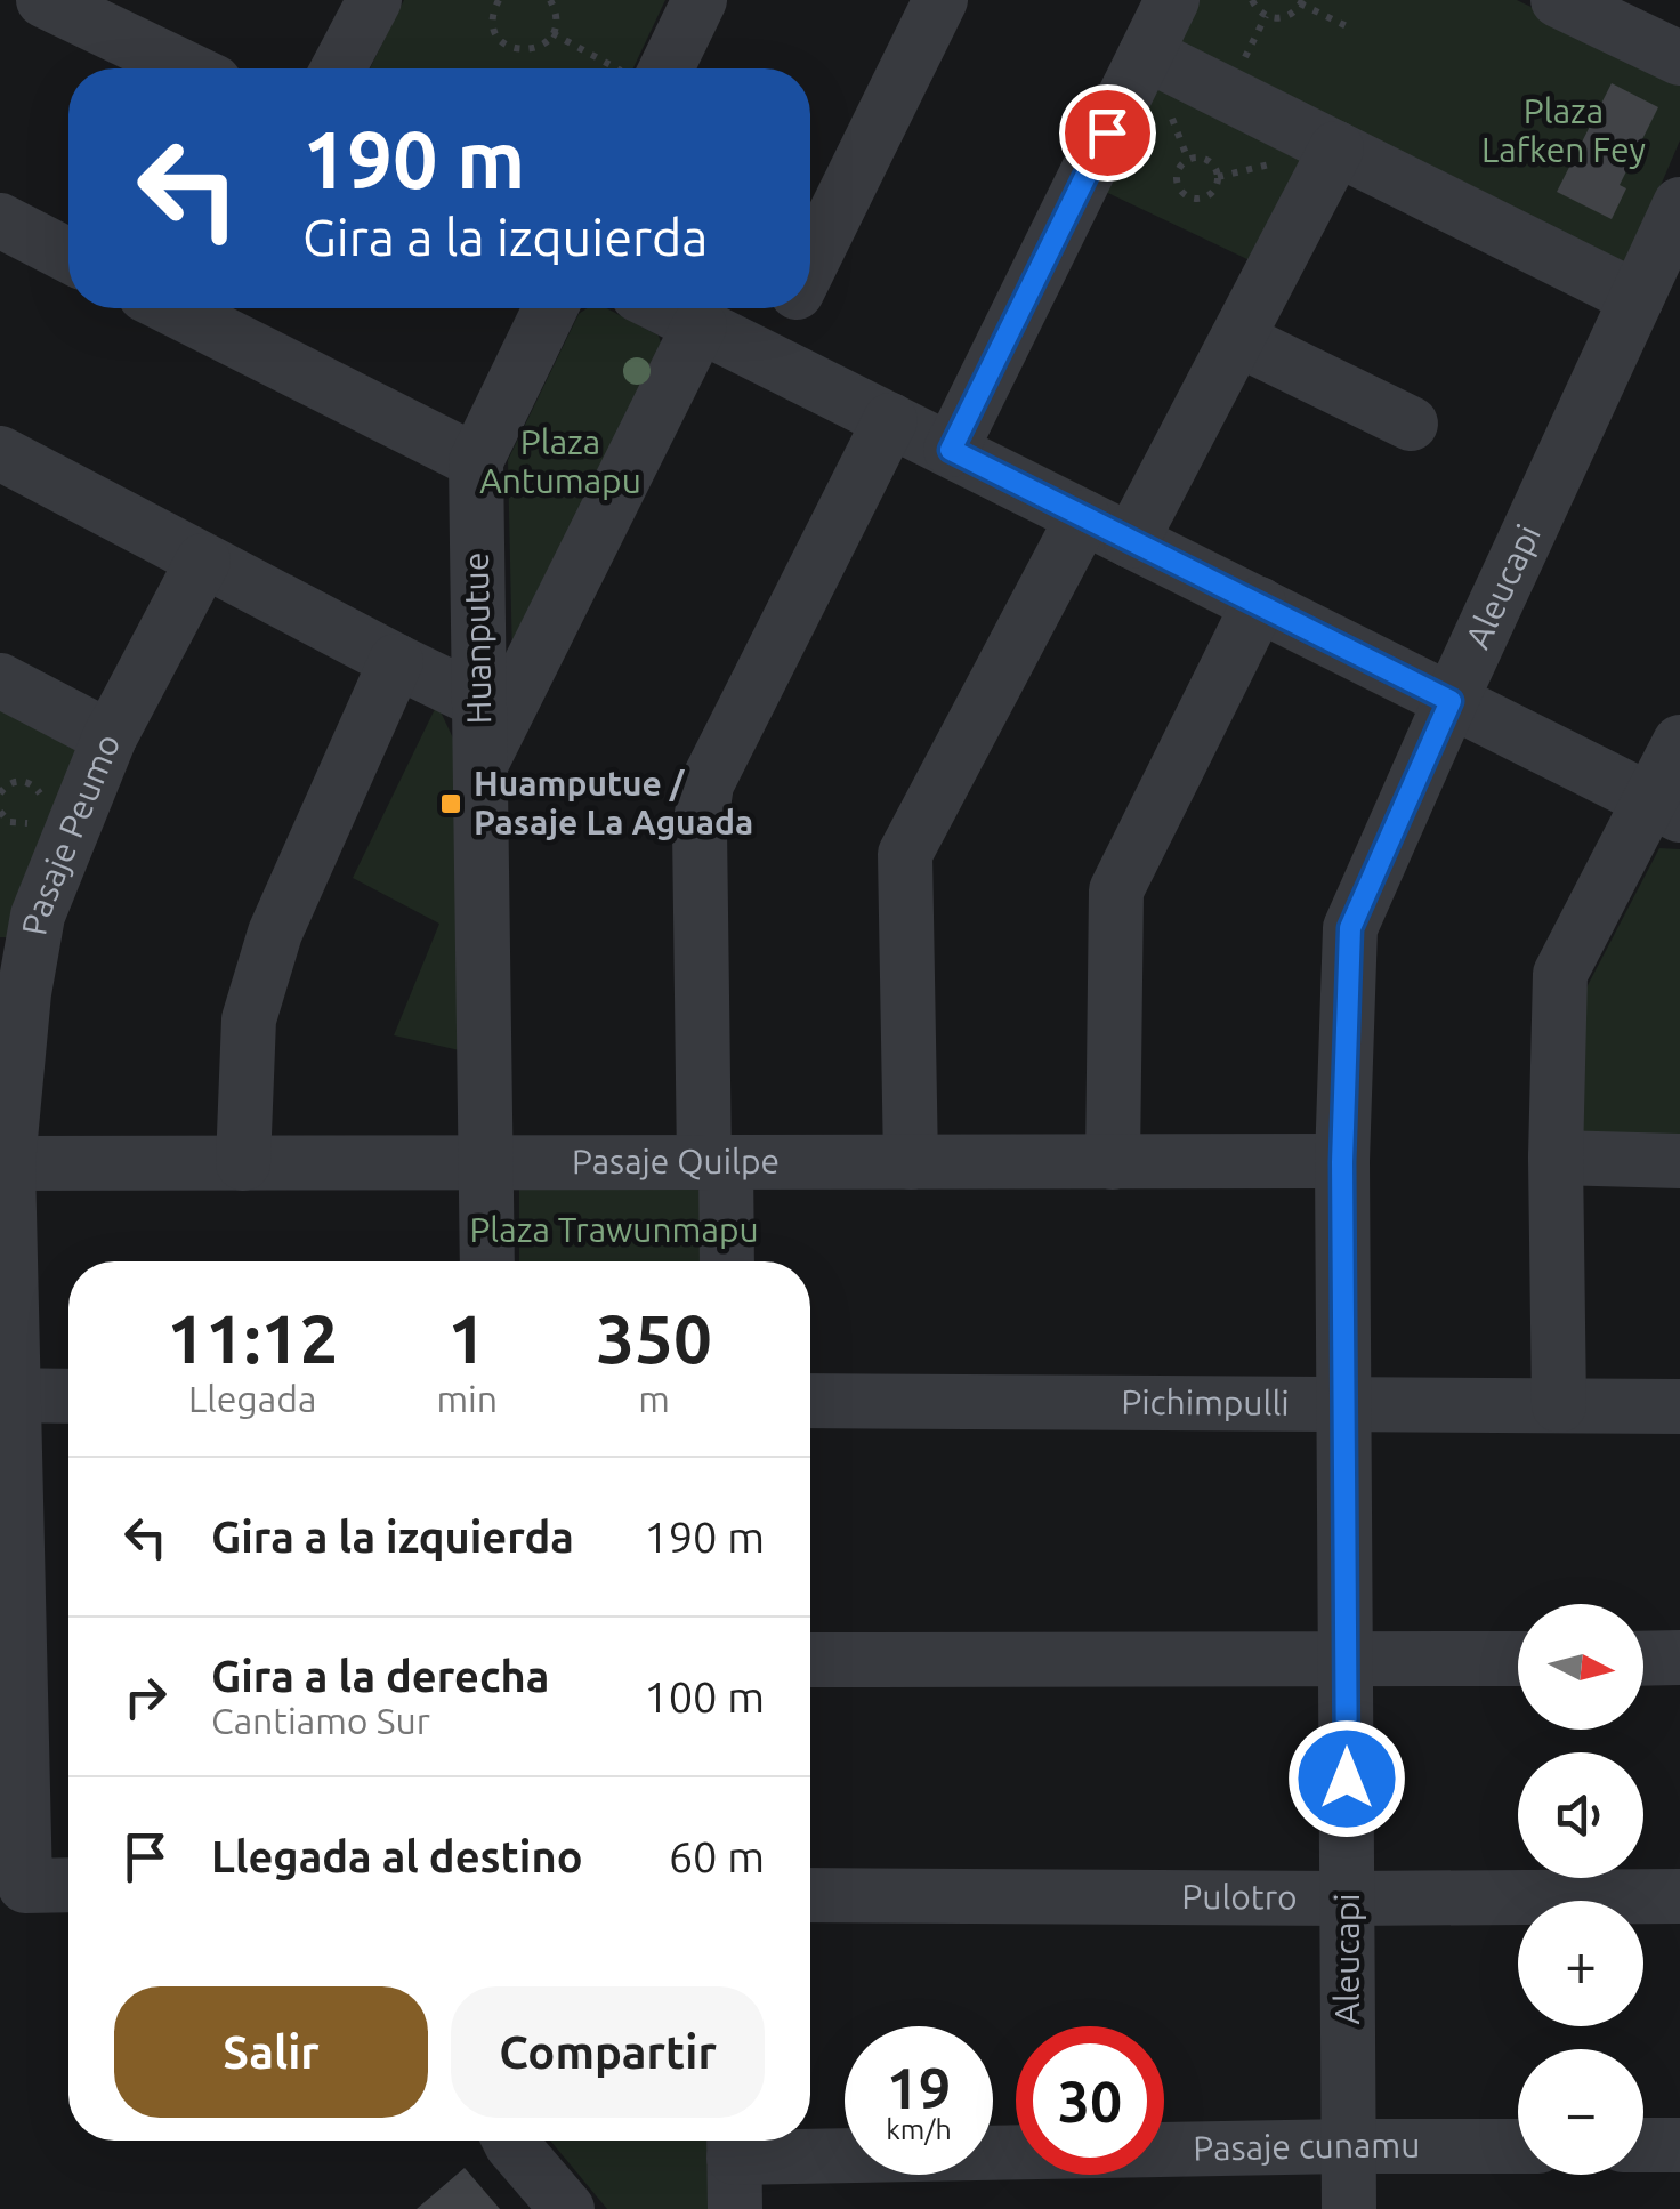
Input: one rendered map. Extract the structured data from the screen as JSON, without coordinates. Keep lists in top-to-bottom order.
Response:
{
  "streets": {
    "street": [
      "Aleucapi",
      "Huanputue",
      "Pasaje Peumo",
      "Pasaje Quilpe",
      "Pichimpulli",
      "Pulotro",
      "Pasaje cunamu"
    ]
  },
  "crossings": [
    ["Aleucapi", "Pasaje Quilpe"],
    ["Aleucapi", "Pichimpulli"],
    ["Aleucapi", "Pulotro"],
    ["Aleucapi", "Pasaje cunamu"],
    ["Huanputue", "Pasaje Quilpe"],
    ["Pasaje Peumo", "Pasaje Quilpe"]
  ],
  "parks": ["Plaza Lafken Fey", "Plaza Antumapu", "Plaza Trawunmapu"],
  "places": {
    "transit": ["Huamputue / Pasaje La Aguada"]
  },
  "north": "right",
  "page": {
    "turn": ["190 m", "Gira a la izquierda"],
    "eta": [
      "11:12",
      "Llegada",
      "1",
      "min",
      "350",
      "m"
    ],
    "list": [
      {
        "name": "Gira a la izquierda",
        "value": "190 m"
      },
      {
        "name": "Gira a la derecha",
        "note": "Cantiamo Sur",
        "value": "100 m"
      },
      {
        "name": "Llegada al destino",
        "value": "60 m"
      }
    ],
    "map_buttons": ["+", "−"],
    "buttons": ["Salir", "Compartir"],
    "speed": "19 km/h",
    "limit": "30"
  }
}
